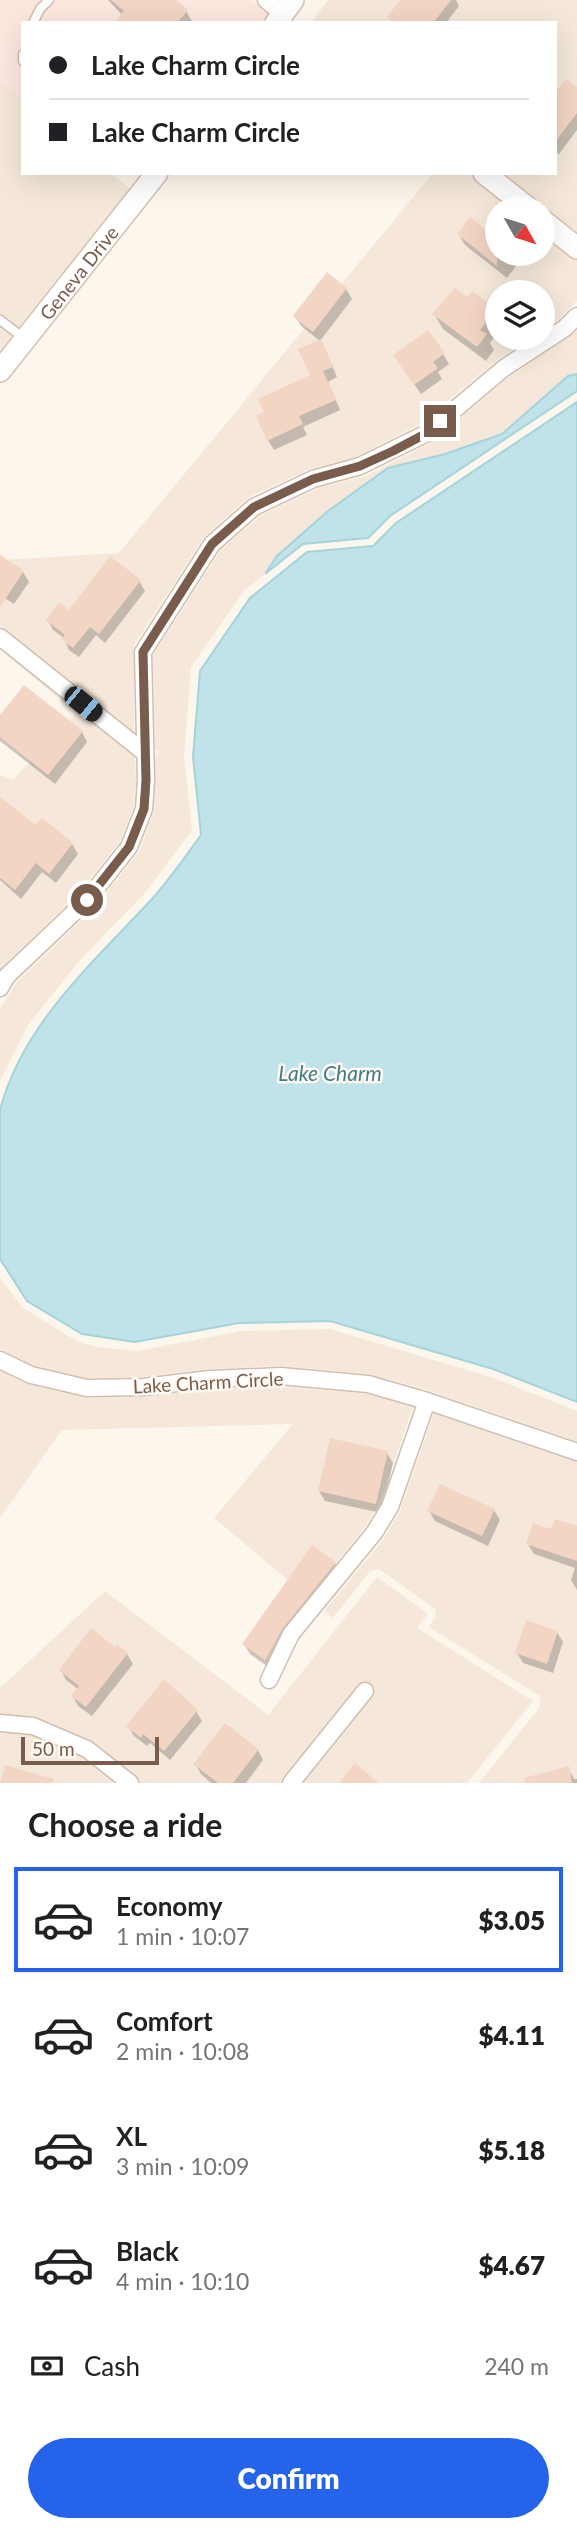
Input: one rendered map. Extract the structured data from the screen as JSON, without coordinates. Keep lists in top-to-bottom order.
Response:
{
  "streets": {
    "main road": ["Geneva Drive"],
    "street": ["Lake Charm Circle"]
  },
  "water": ["Lake Charm"],
  "scale_bar": "50 m",
  "north": "bottom right",
  "page": {
    "banner": ["Lake Charm Circle", "Lake Charm Circle"],
    "scale": "50 m",
    "heading": "Choose a ride",
    "list": [
      {
        "name": "Economy",
        "note": "1 min · 10:07",
        "value": "$3.05"
      },
      {
        "name": "Comfort",
        "note": "2 min · 10:08",
        "value": "$4.11"
      },
      {
        "name": "XL",
        "note": "3 min · 10:09",
        "value": "$5.18"
      },
      {
        "name": "Black",
        "note": "4 min · 10:10",
        "value": "$4.67"
      }
    ],
    "pay": ["Cash", "240 m"],
    "buttons": "Confirm"
  }
}
